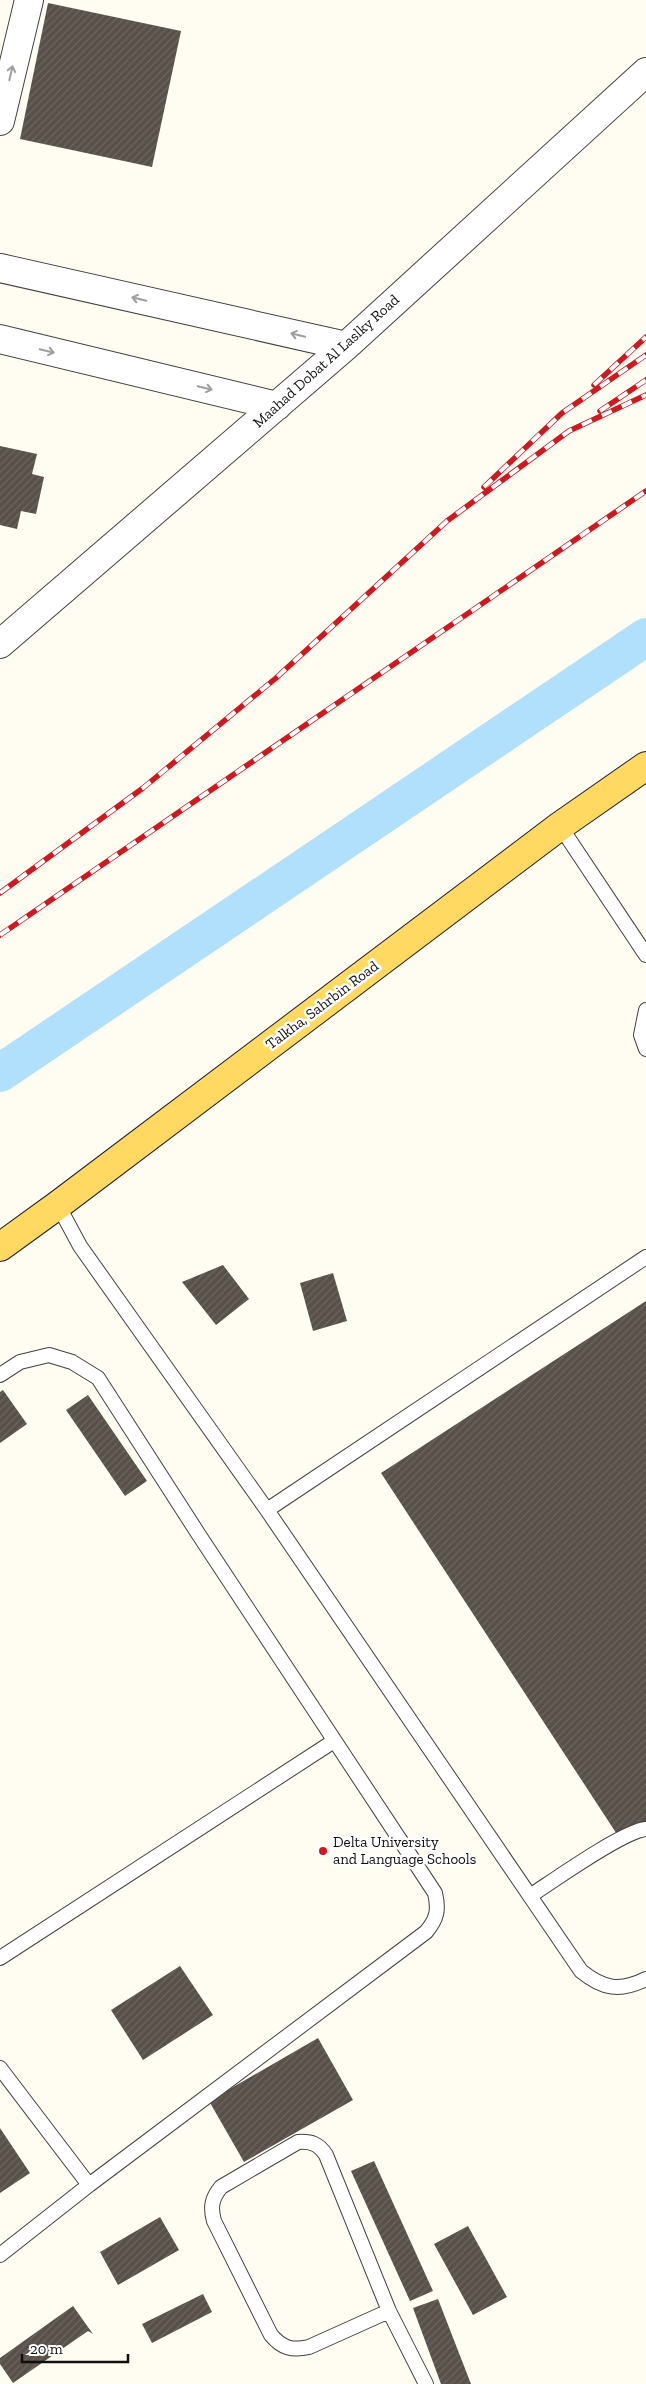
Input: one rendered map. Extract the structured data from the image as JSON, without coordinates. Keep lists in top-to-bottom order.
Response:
{
  "streets": {
    "main road": ["Talkha, Sahrbin Road"],
    "street": ["Maahad Dobat Al Laslky Road"]
  },
  "places": ["Delta University and Language Schools"],
  "scale_bar": "20 m"
}
